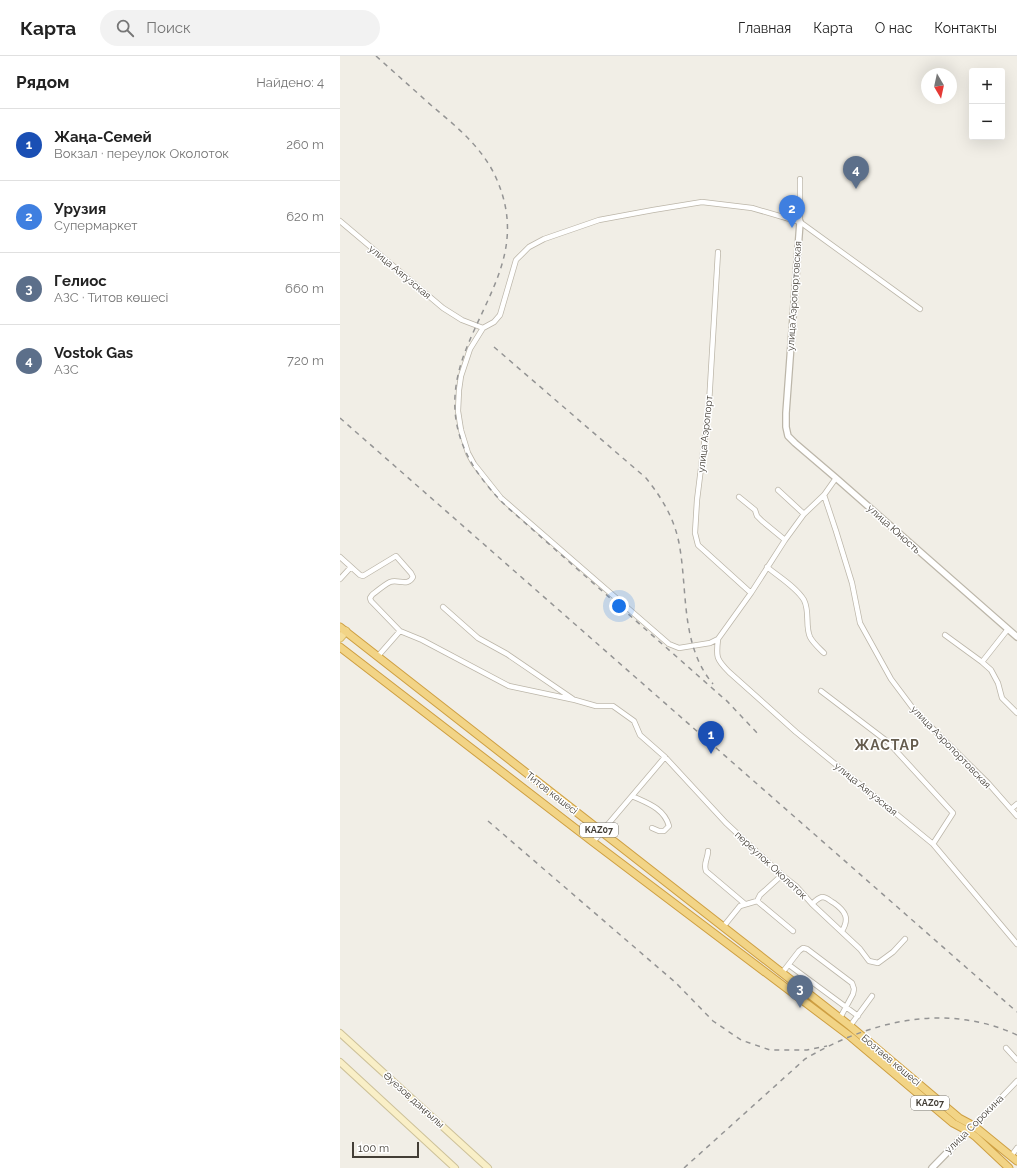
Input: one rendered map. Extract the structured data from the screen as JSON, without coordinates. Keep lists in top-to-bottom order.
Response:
{
  "streets": {
    "highway": ["Титов көшесі", "KAZ07", "Бозтаев көшесі"],
    "main road": ["Әуезов даңғылы"],
    "street": [
      "улица Аягузская",
      "улица Аэропортовская",
      "улица Аэропорт",
      "улица Юность",
      "переулок Околоток",
      "улица Сорокина"
    ]
  },
  "crossings": [
    ["улица Аэропортовская", "улица Юность"],
    ["Титов көшесі", "Бозтаев көшесі"],
    ["Бозтаев көшесі", "улица Сорокина"]
  ],
  "districts": ["ЖАСТАР"],
  "scale_bar": "100 m",
  "north": "bottom",
  "page": {
    "header": "Карта",
    "search": "Поиск",
    "nav": [
      "Главная",
      "Карта",
      "О нас",
      "Контакты"
    ],
    "heading": ["Рядом", "Найдено: 4"],
    "map_buttons": ["+", "−"],
    "list": [
      {
        "mark": "1",
        "name": "Жаңа-Семей",
        "note": "Вокзал · переулок Околоток",
        "value": "260 m"
      },
      {
        "mark": "2",
        "name": "Урузия",
        "note": "Супермаркет",
        "value": "620 m"
      },
      {
        "mark": "3",
        "name": "Гелиос",
        "note": "АЗС · Титов көшесі",
        "value": "660 m"
      },
      {
        "mark": "4",
        "name": "Vostok Gas",
        "note": "АЗС",
        "value": "720 m"
      }
    ],
    "pins": [
      "4",
      "2",
      "1",
      "3"
    ],
    "scale": "100 m"
  }
}
